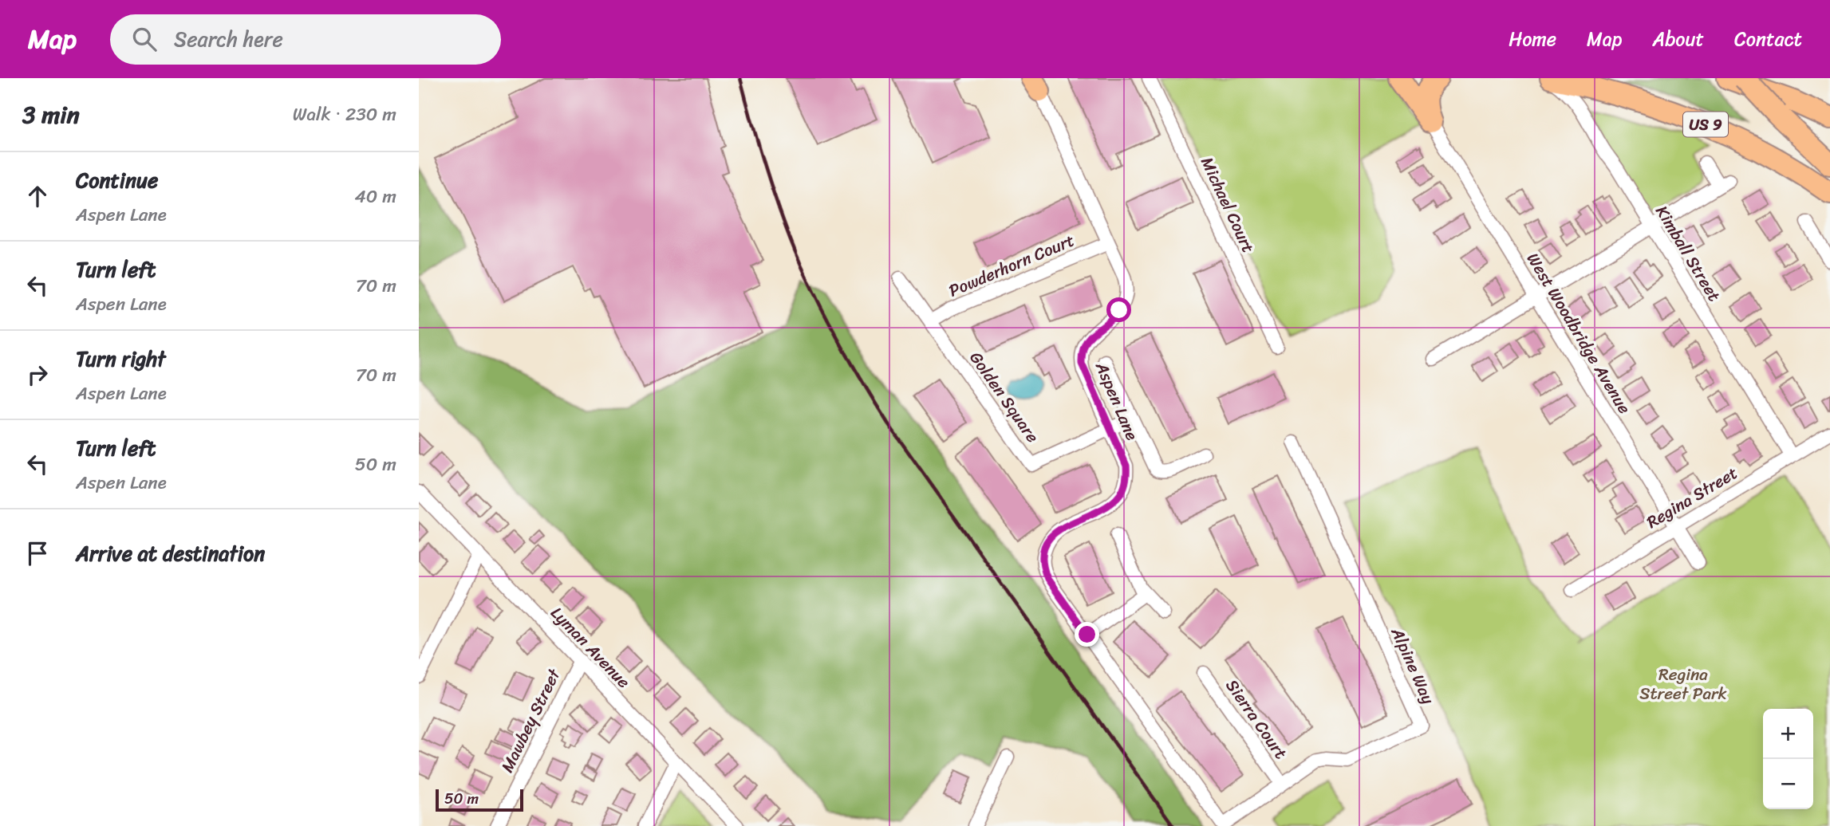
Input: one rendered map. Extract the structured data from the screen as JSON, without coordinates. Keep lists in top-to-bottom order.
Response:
{
  "streets": {
    "highway": ["US 9"],
    "street": [
      "Michael Court",
      "Kimball Street",
      "Powderhorn Court",
      "West Woodbridge Avenue",
      "Golden Square",
      "Aspen Lane",
      "Regina Street",
      "Lyman Avenue",
      "Alpine Way",
      "Sierra Court",
      "Mawbey Street"
    ]
  },
  "crossings": [
    ["Kimball Street", "Regina Street"],
    ["Powderhorn Court", "Golden Square"],
    ["Powderhorn Court", "Aspen Lane"],
    ["West Woodbridge Avenue", "Regina Street"],
    ["Golden Square", "Aspen Lane"],
    ["Aspen Lane", "Alpine Way"],
    ["Lyman Avenue", "Mawbey Street"],
    ["Alpine Way", "Sierra Court"]
  ],
  "parks": ["Regina Street Park"],
  "scale_bar": "50 m",
  "page": {
    "header": "Map",
    "search": "Search here",
    "nav": [
      "Home",
      "Map",
      "About",
      "Contact"
    ],
    "heading": ["3 min", "Walk · 230 m"],
    "list": [
      ["Continue", "Aspen Lane", "40 m"],
      ["Turn left", "Aspen Lane", "70 m"],
      ["Turn right", "Aspen Lane", "70 m"],
      ["Turn left", "Aspen Lane", "50 m"],
      "Arrive at destination"
    ],
    "map_buttons": ["+", "−"],
    "scale": "50 m"
  }
}
